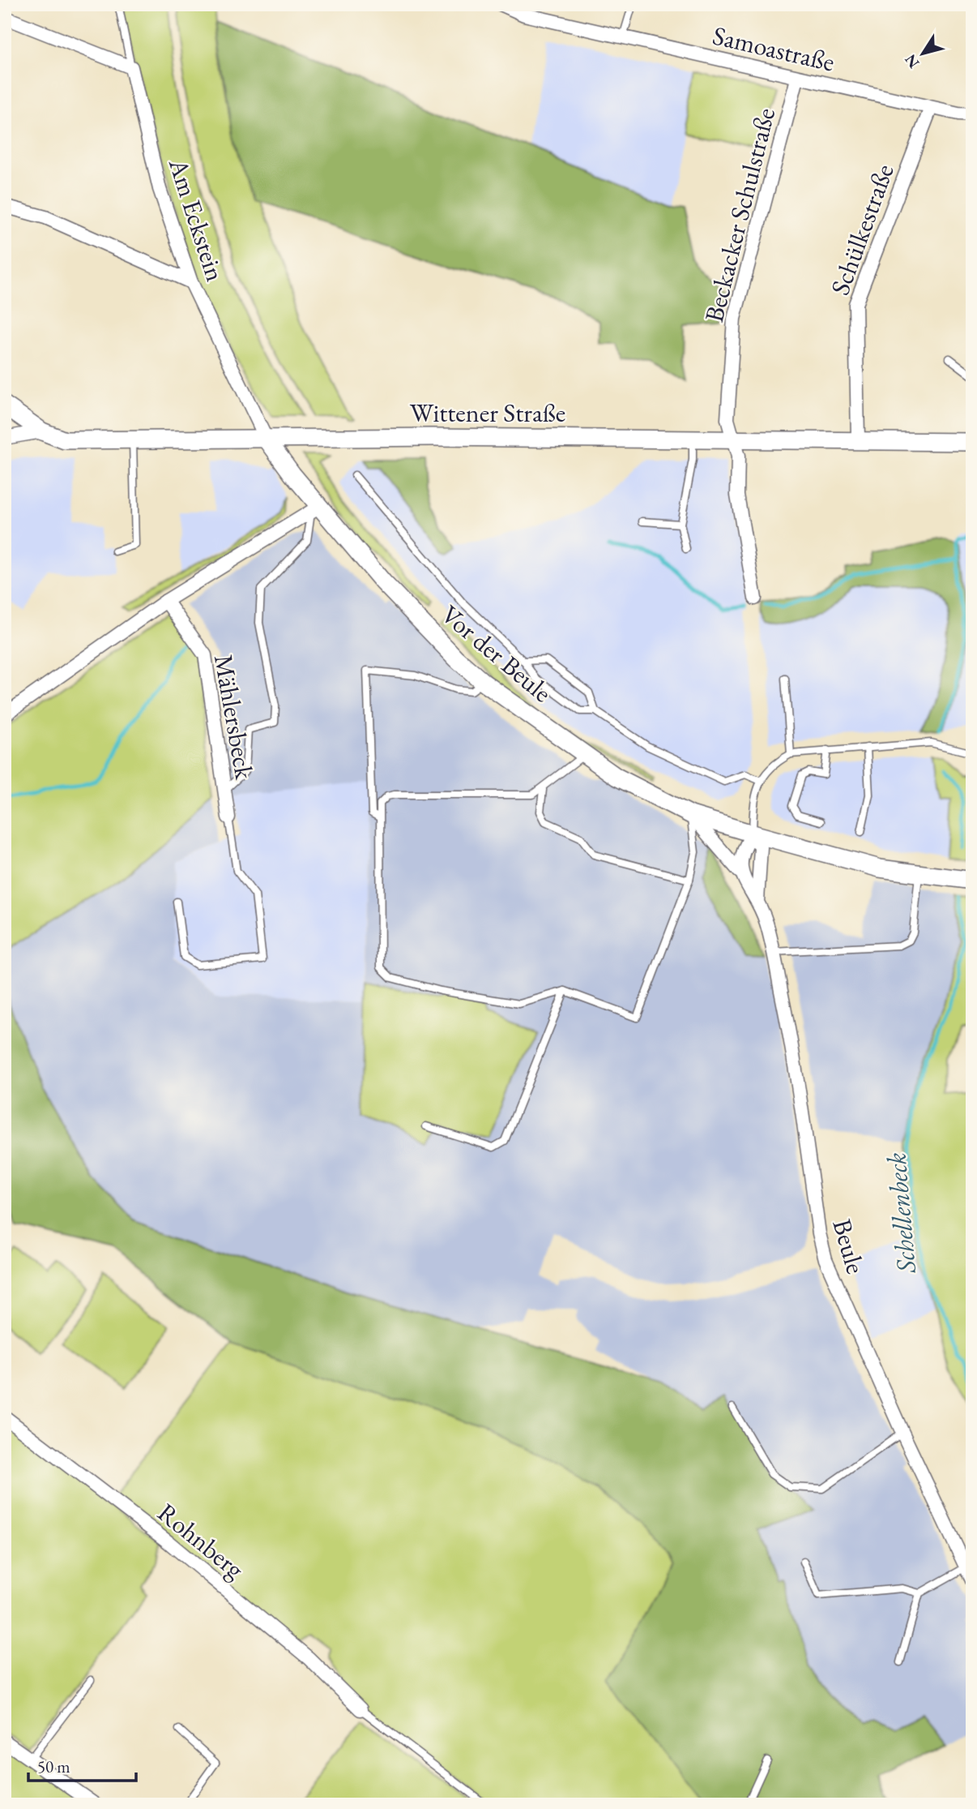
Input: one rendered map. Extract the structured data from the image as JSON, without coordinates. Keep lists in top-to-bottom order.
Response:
{
  "streets": {
    "main road": ["Wittener Straße", "Vor der Beule"],
    "street": [
      "Samoastraße",
      "Beckacker Schulstraße",
      "Am Eckstein",
      "Schülkestraße",
      "Mählersbeck",
      "Beule",
      "Rohnberg"
    ]
  },
  "crossings": [
    ["Samoastraße", "Beckacker Schulstraße"],
    ["Samoastraße", "Schülkestraße"],
    ["Beckacker Schulstraße", "Wittener Straße"],
    ["Am Eckstein", "Wittener Straße"],
    ["Am Eckstein", "Vor der Beule"],
    ["Schülkestraße", "Wittener Straße"],
    ["Wittener Straße", "Vor der Beule"],
    ["Vor der Beule", "Beule"]
  ],
  "water": ["Schellenbeck"],
  "scale_bar": "50 m",
  "north": "bottom left"
}
